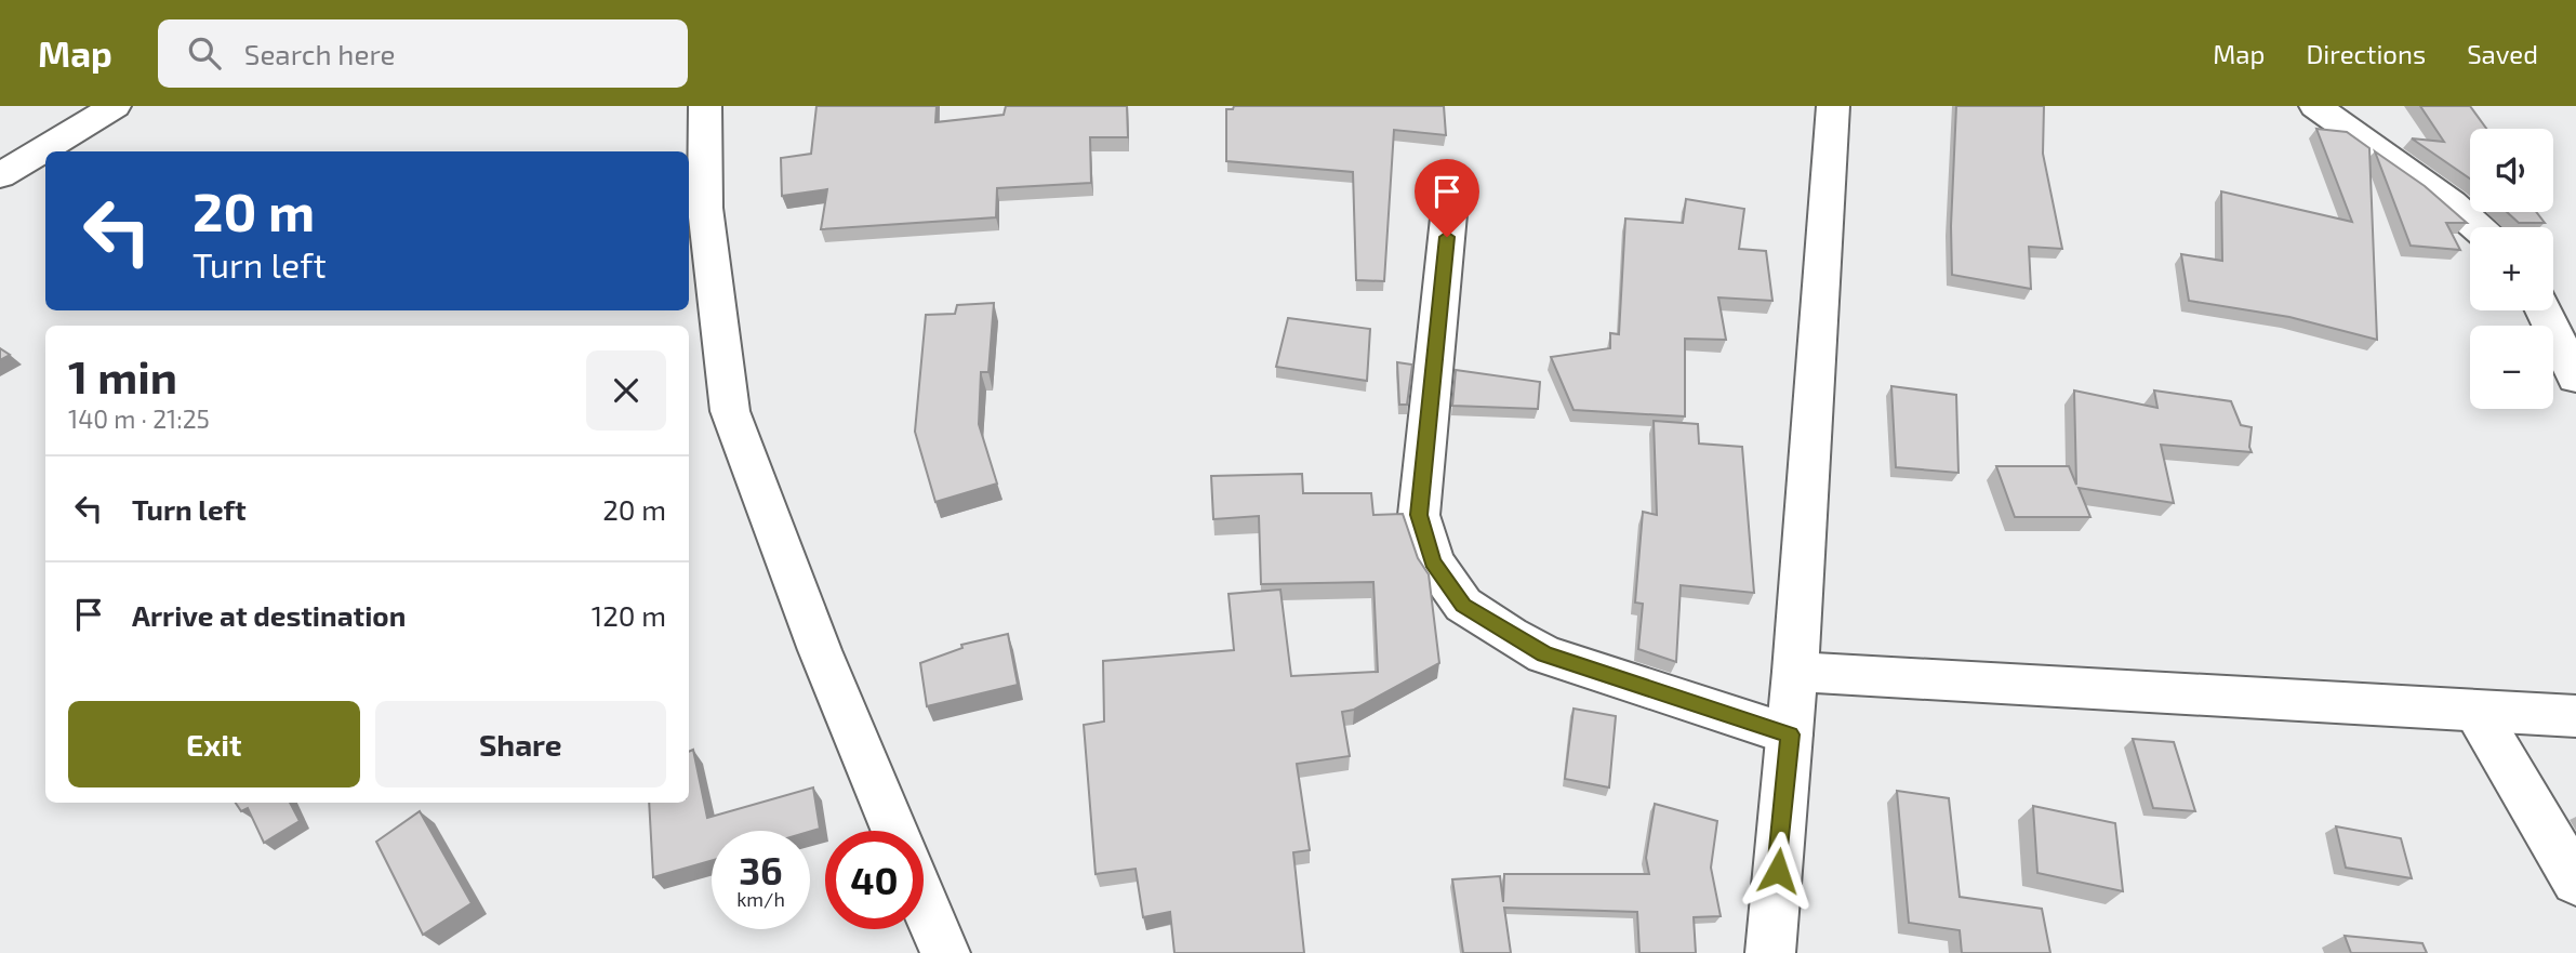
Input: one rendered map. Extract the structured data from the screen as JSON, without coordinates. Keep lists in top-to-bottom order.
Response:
{
  "page": {
    "header": "Map",
    "search": "Search here",
    "nav": ["Map", "Directions", "Saved"],
    "map_buttons": ["+", "−"],
    "turn": ["20 m", "Turn left"],
    "heading": ["1 min", "140 m · 21:25"],
    "list": [
      {
        "name": "Turn left",
        "value": "20 m"
      },
      {
        "name": "Arrive at destination",
        "value": "120 m"
      }
    ],
    "buttons": ["Exit", "Share"],
    "speed": "36 km/h",
    "limit": "40"
  }
}
